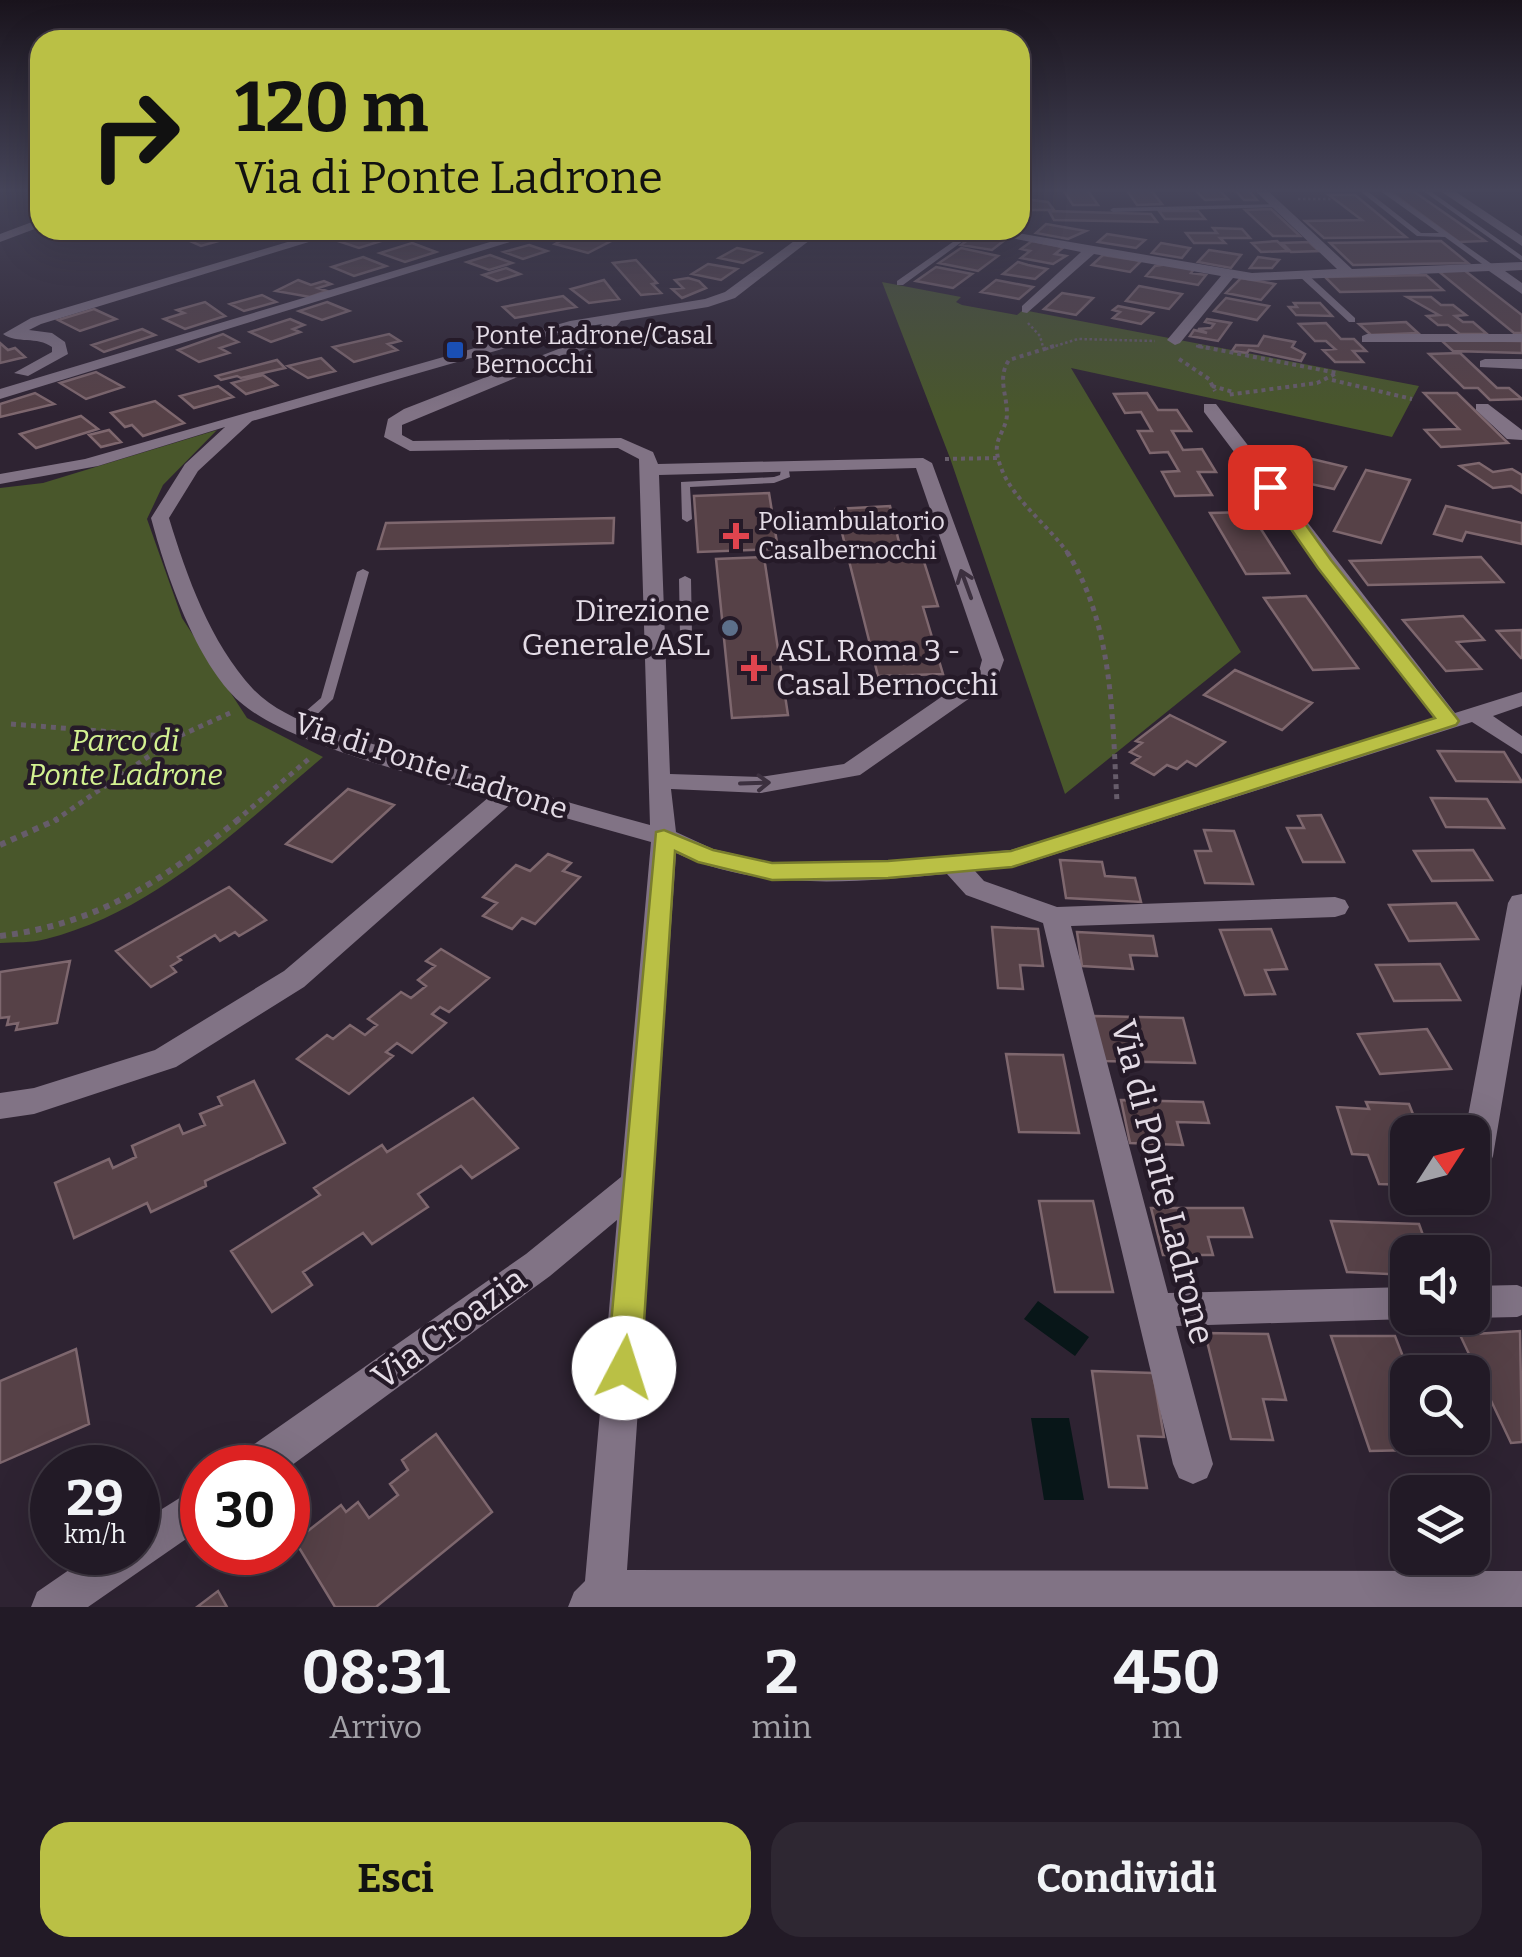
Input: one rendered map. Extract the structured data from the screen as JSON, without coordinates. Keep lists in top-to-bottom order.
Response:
{
  "streets": {
    "street": ["Via di Ponte Ladrone", "Via Croazia"]
  },
  "parks": ["Parco di Ponte Ladrone"],
  "places": {
    "transit": ["Ponte Ladrone/Casal Bernocchi"],
    "health": ["Poliambulatorio Casalbernocchi", "ASL Roma 3 - Casal Bernocchi"],
    "other": ["Direzione Generale ASL"]
  },
  "north": "top right",
  "page": {
    "turn": ["120 m", "Via di Ponte Ladrone"],
    "speed": "29 km/h",
    "limit": "30",
    "eta": [
      "08:31",
      "Arrivo",
      "2",
      "min",
      "450",
      "m"
    ],
    "buttons": ["Esci", "Condividi"]
  }
}
